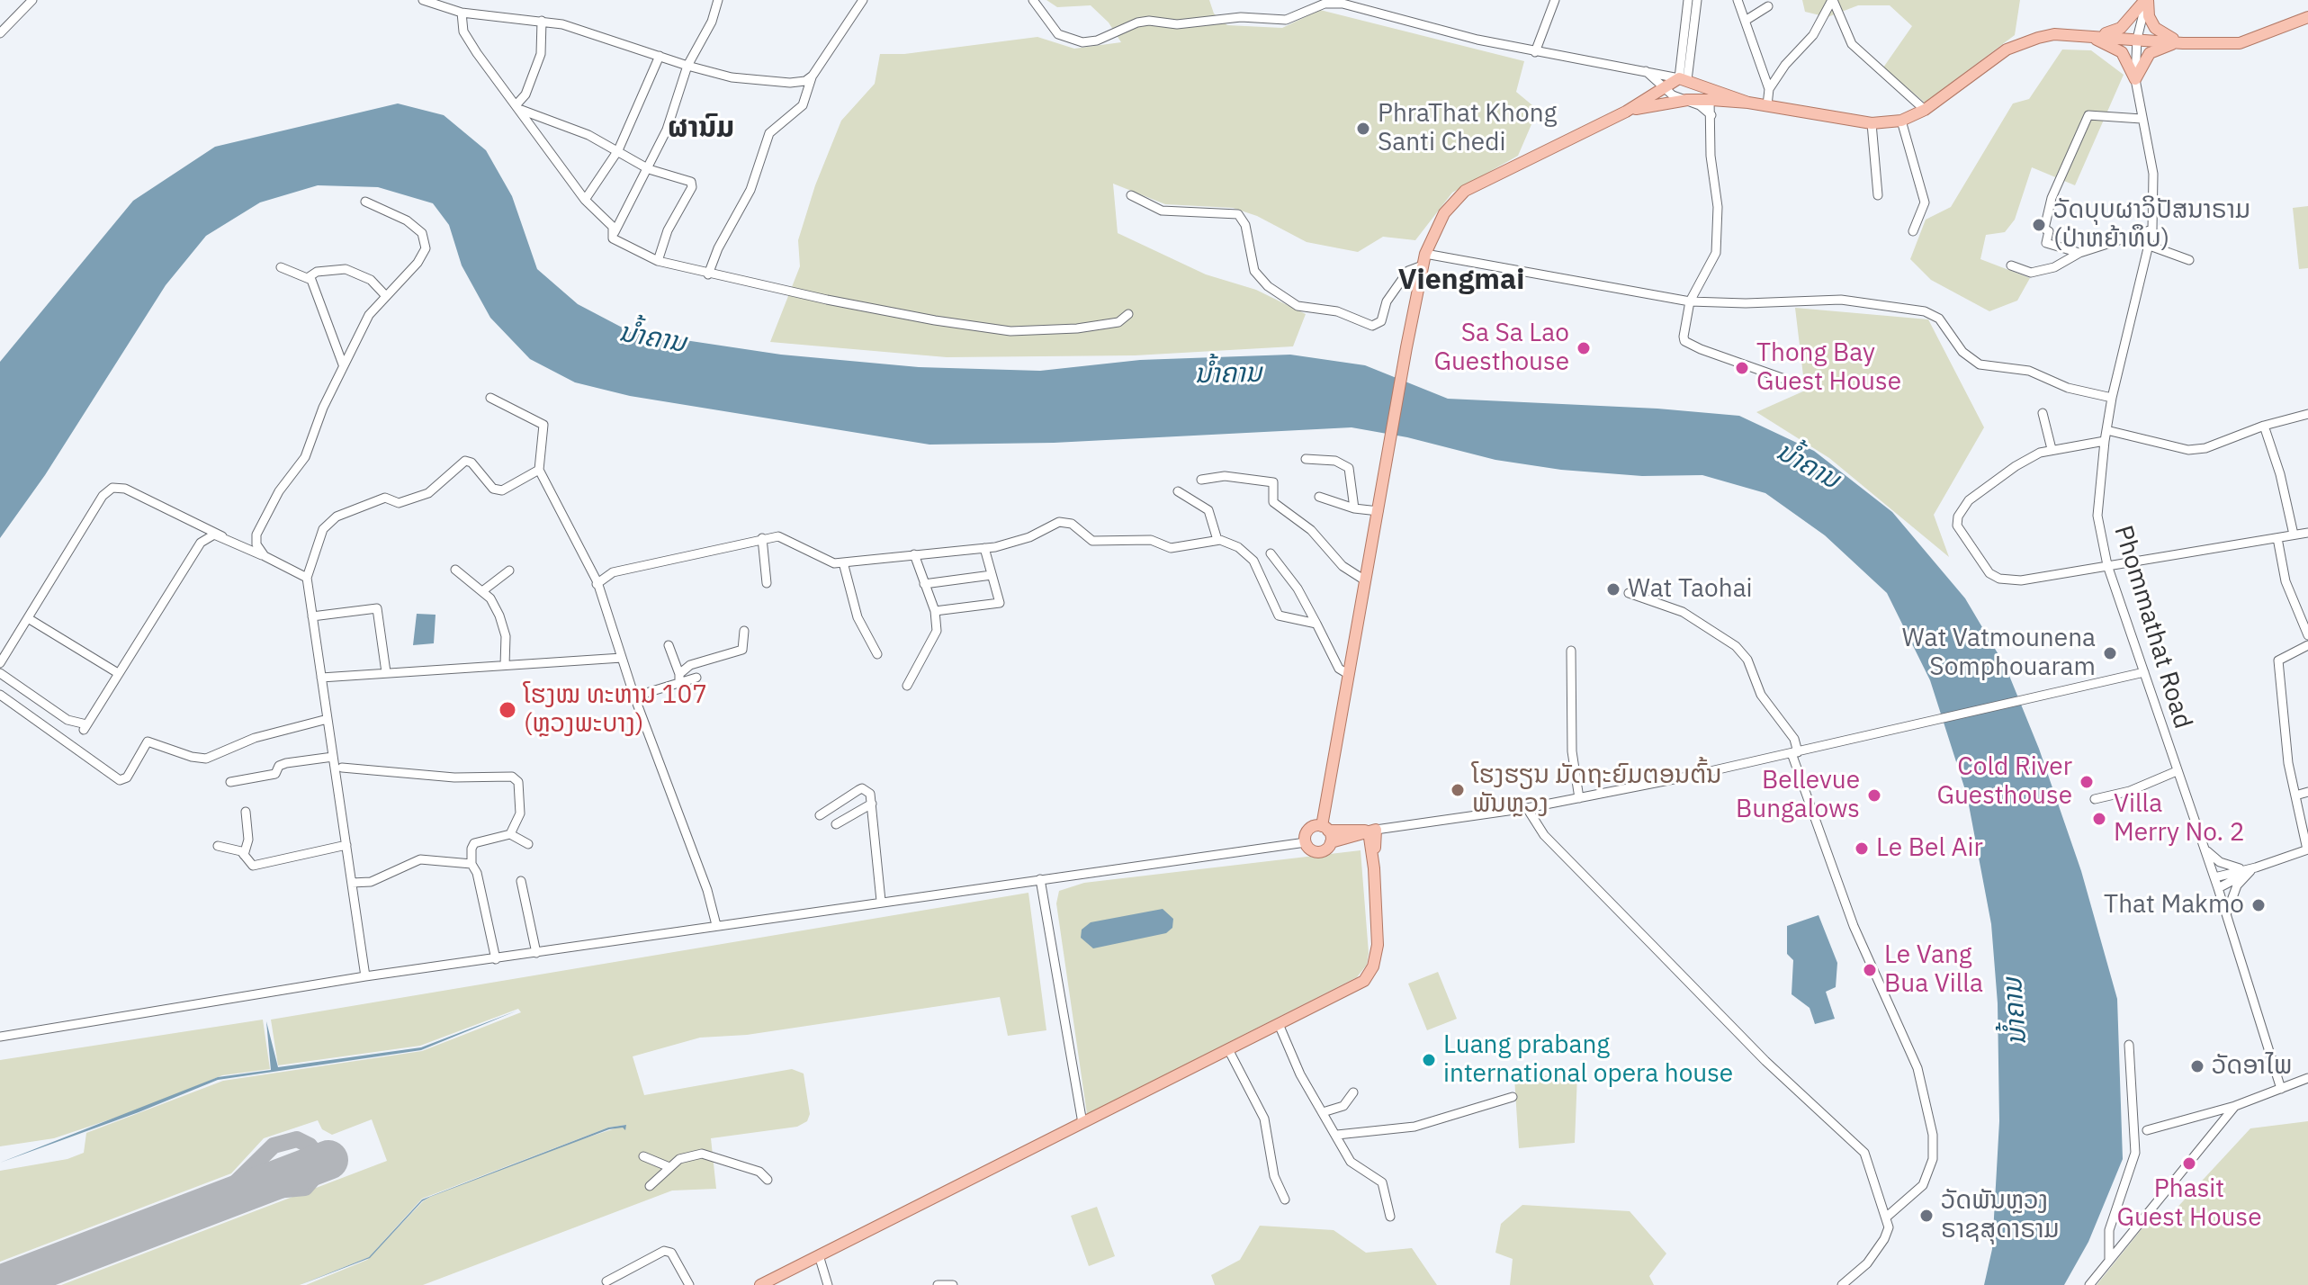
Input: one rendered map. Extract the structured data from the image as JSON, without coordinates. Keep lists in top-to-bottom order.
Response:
{
  "streets": {
    "street": ["Phommathat Road"]
  },
  "districts": ["ຜານົມ", "Viengmai"],
  "water": ["ນ້ຳຄານ"],
  "places": [
    "PhraThat Khong Santi Chedi",
    "ວັດບຸບຜາວິປັສນາຣາມ (ປ່າຫຍ້າທຶບ)",
    "Sa Sa Lao Guesthouse",
    "Thong Bay Guest House",
    "Wat Taohai",
    "Wat Vatmounena Somphouaram",
    "ໂຮງໝ ທະຫານ 107 (ຫຼວງພະບາງ)",
    "Cold River Guesthouse",
    "ໂຮງຮຽນ ມັດຖະຍົມຕອນຕົ້ນ ພັນຫຼວງ",
    "Bellevue Bungalows",
    "Villa Merry No. 2",
    "Le Bel Air",
    "That Makmo",
    "Le Vang Bua Villa",
    "Luang prabang international opera house",
    "ວັດອາໄພ",
    "Phasit Guest House",
    "ວັດພັນຫຼວງ ຣາຊສຸດາຣາມ"
  ]
}
